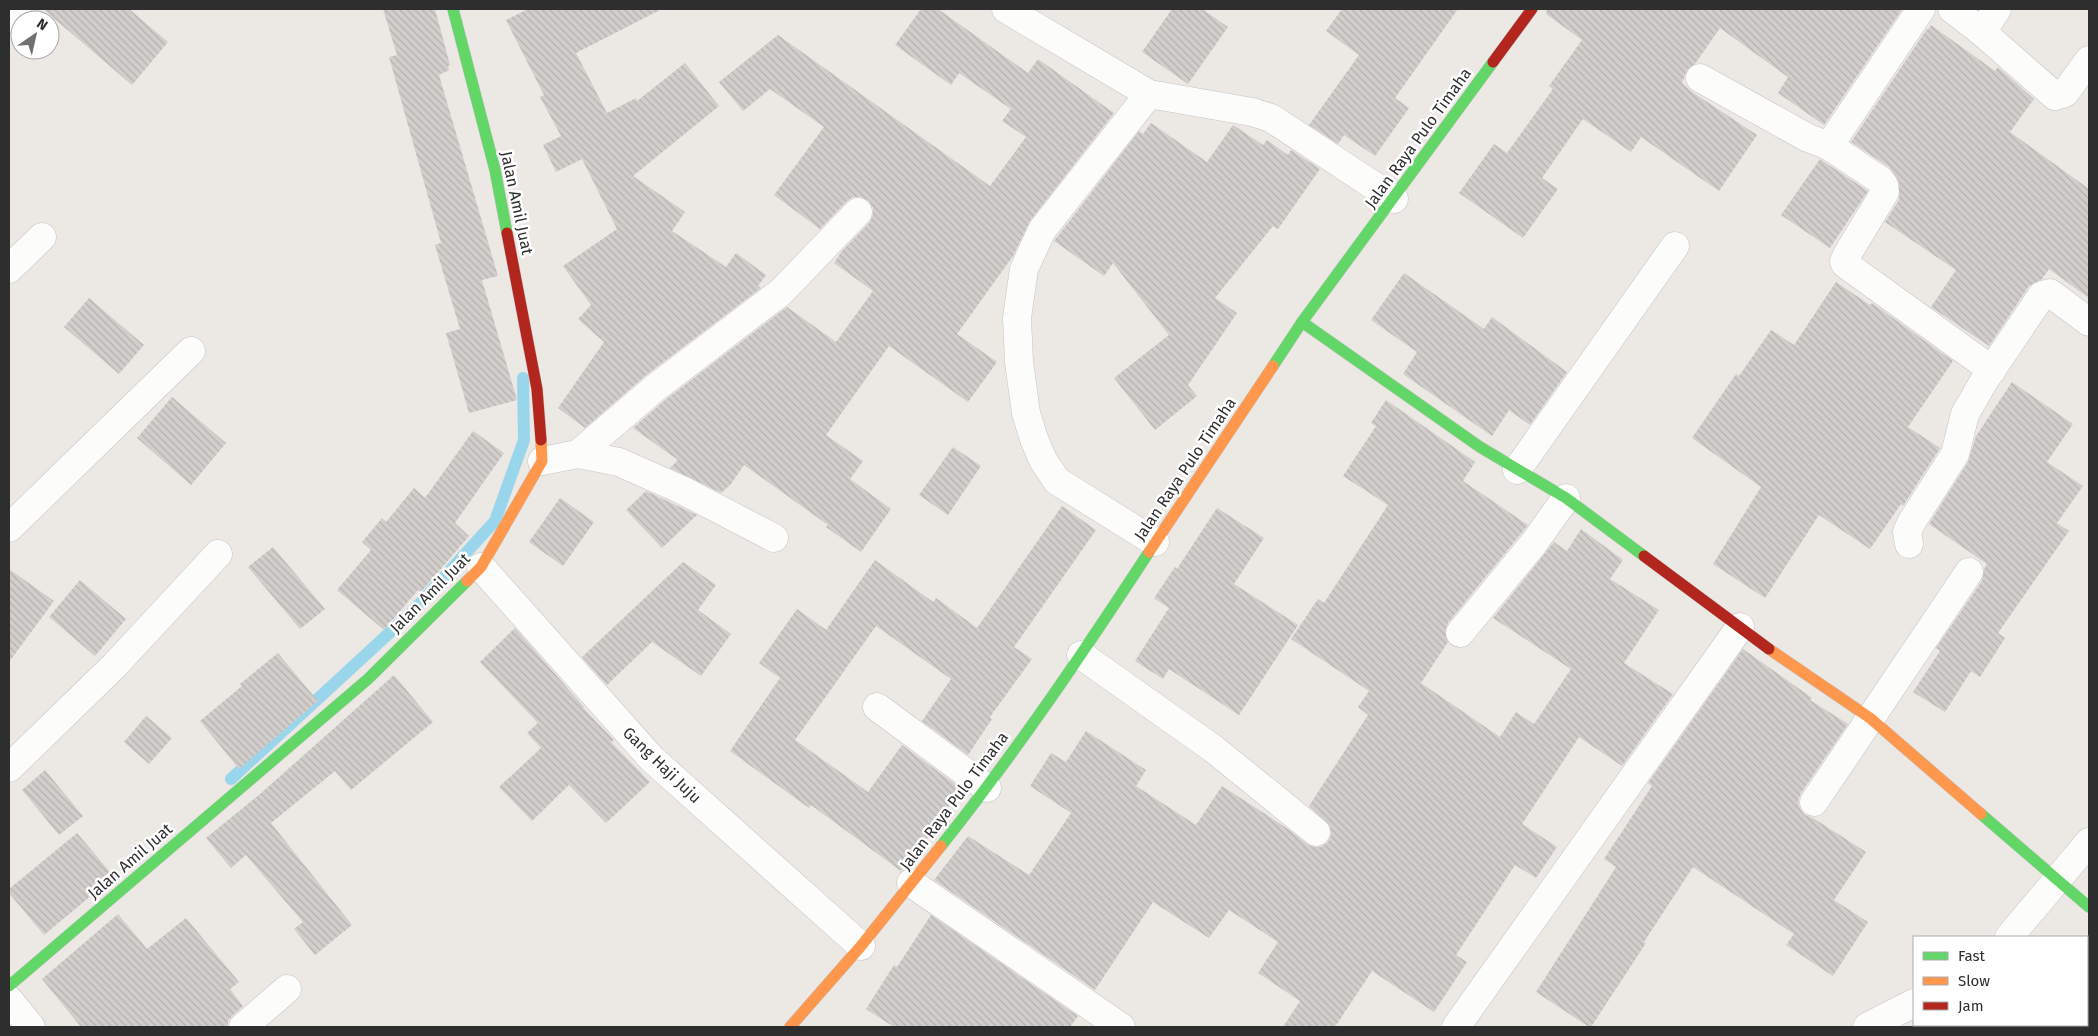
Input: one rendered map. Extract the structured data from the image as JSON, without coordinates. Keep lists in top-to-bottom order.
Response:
{
  "streets": {
    "street": ["Jalan Raya Pulo Timaha", "Jalan Amil Juat", "Gang Haji Juju"]
  },
  "crossings": [
    ["Jalan Raya Pulo Timaha", "Gang Haji Juju"],
    ["Jalan Amil Juat", "Gang Haji Juju"]
  ],
  "legend": ["Fast", "Slow", "Jam"],
  "north": "top right"
}
